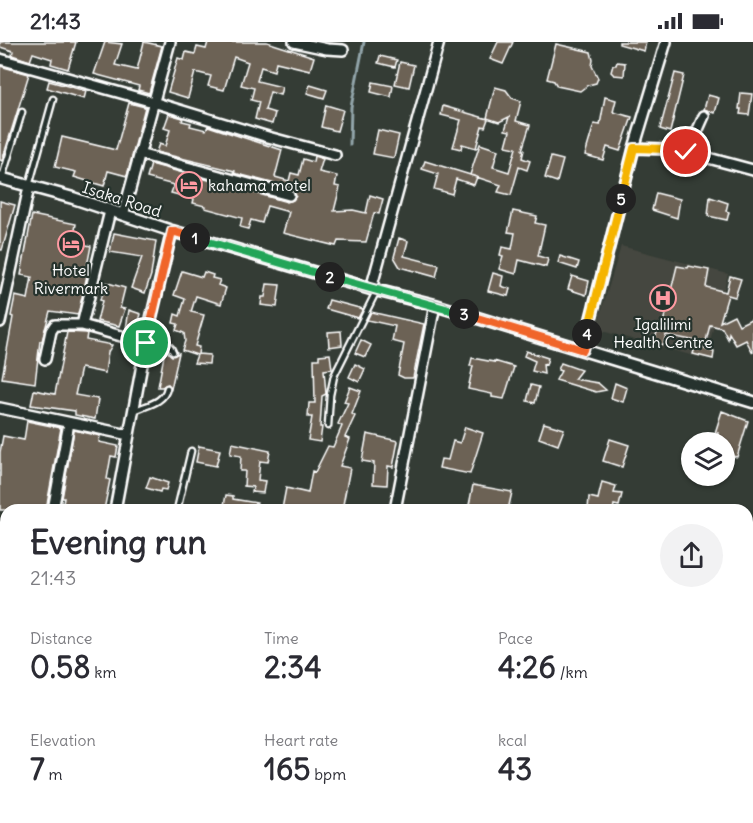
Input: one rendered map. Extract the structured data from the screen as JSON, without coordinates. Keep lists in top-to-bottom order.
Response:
{
  "streets": {
    "street": ["Isaka Road"]
  },
  "places": {
    "hotel": ["kahama motel", "Hotel Rivermark"],
    "hospital": ["Igalilimi Health Centre"]
  },
  "page": {
    "status": "21:43",
    "pins": [
      "5",
      "1",
      "2",
      "3",
      "4"
    ],
    "heading": ["Evening run", "21:43"],
    "stats": [
      ["Distance", "0.58 km"],
      ["Time", "2:34"],
      ["Pace", "4:26 /km"],
      ["Elevation", "7 m"],
      ["Heart rate", "165 bpm"],
      ["kcal", "43"]
    ]
  }
}
